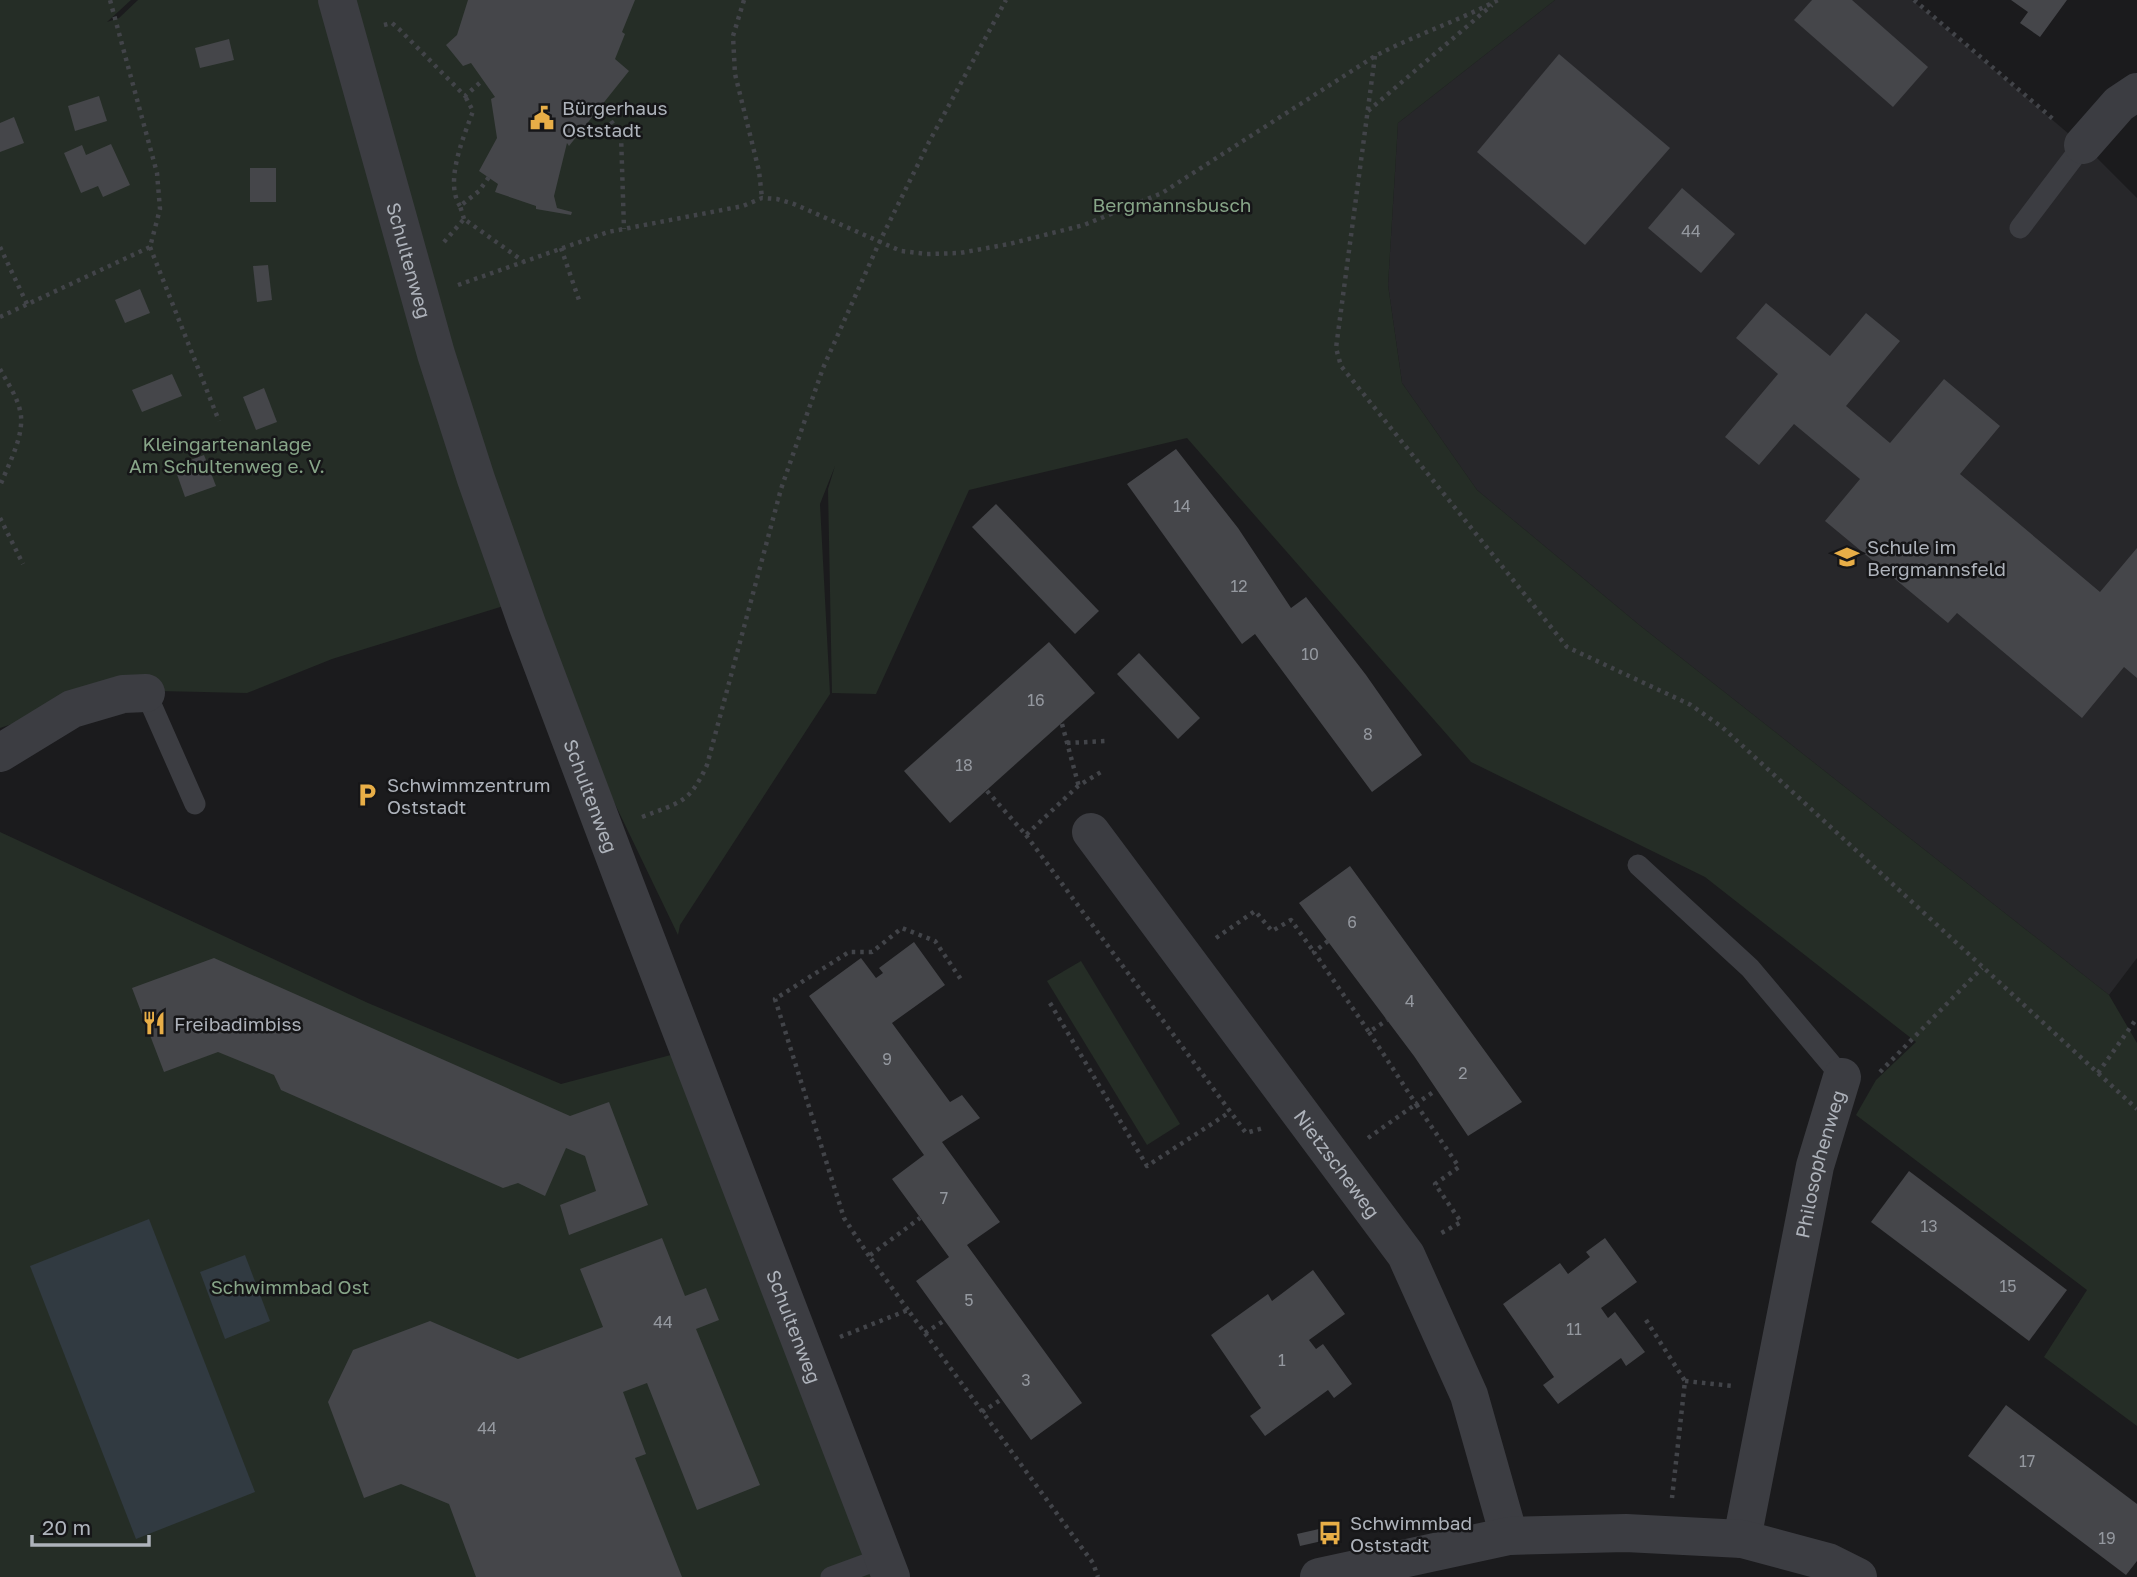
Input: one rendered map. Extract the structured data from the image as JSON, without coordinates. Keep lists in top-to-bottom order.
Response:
{
  "streets": {
    "street": ["Schultenweg", "Philosophenweg", "Nietzscheweg"]
  },
  "parks": ["Bergmannsbusch", "Kleingartenanlage Am Schultenweg e. V.", "Schwimmbad Ost"],
  "places": {
    "public building": ["Bürgerhaus Oststadt"],
    "school or university": ["Schule im Bergmannsfeld"],
    "parking": ["Schwimmzentrum Oststadt"],
    "restaurant": ["Freibadimbiss"],
    "bus stop": ["Schwimmbad Oststadt"]
  },
  "house_numbers": [
    "44",
    "14",
    "12",
    "10",
    "16",
    "8",
    "18",
    "6",
    "4",
    "9",
    "2",
    "7",
    "13",
    "15",
    "5",
    "44",
    "11",
    "1",
    "3",
    "44",
    "17",
    "19"
  ],
  "scale_bar": "20 m"
}
